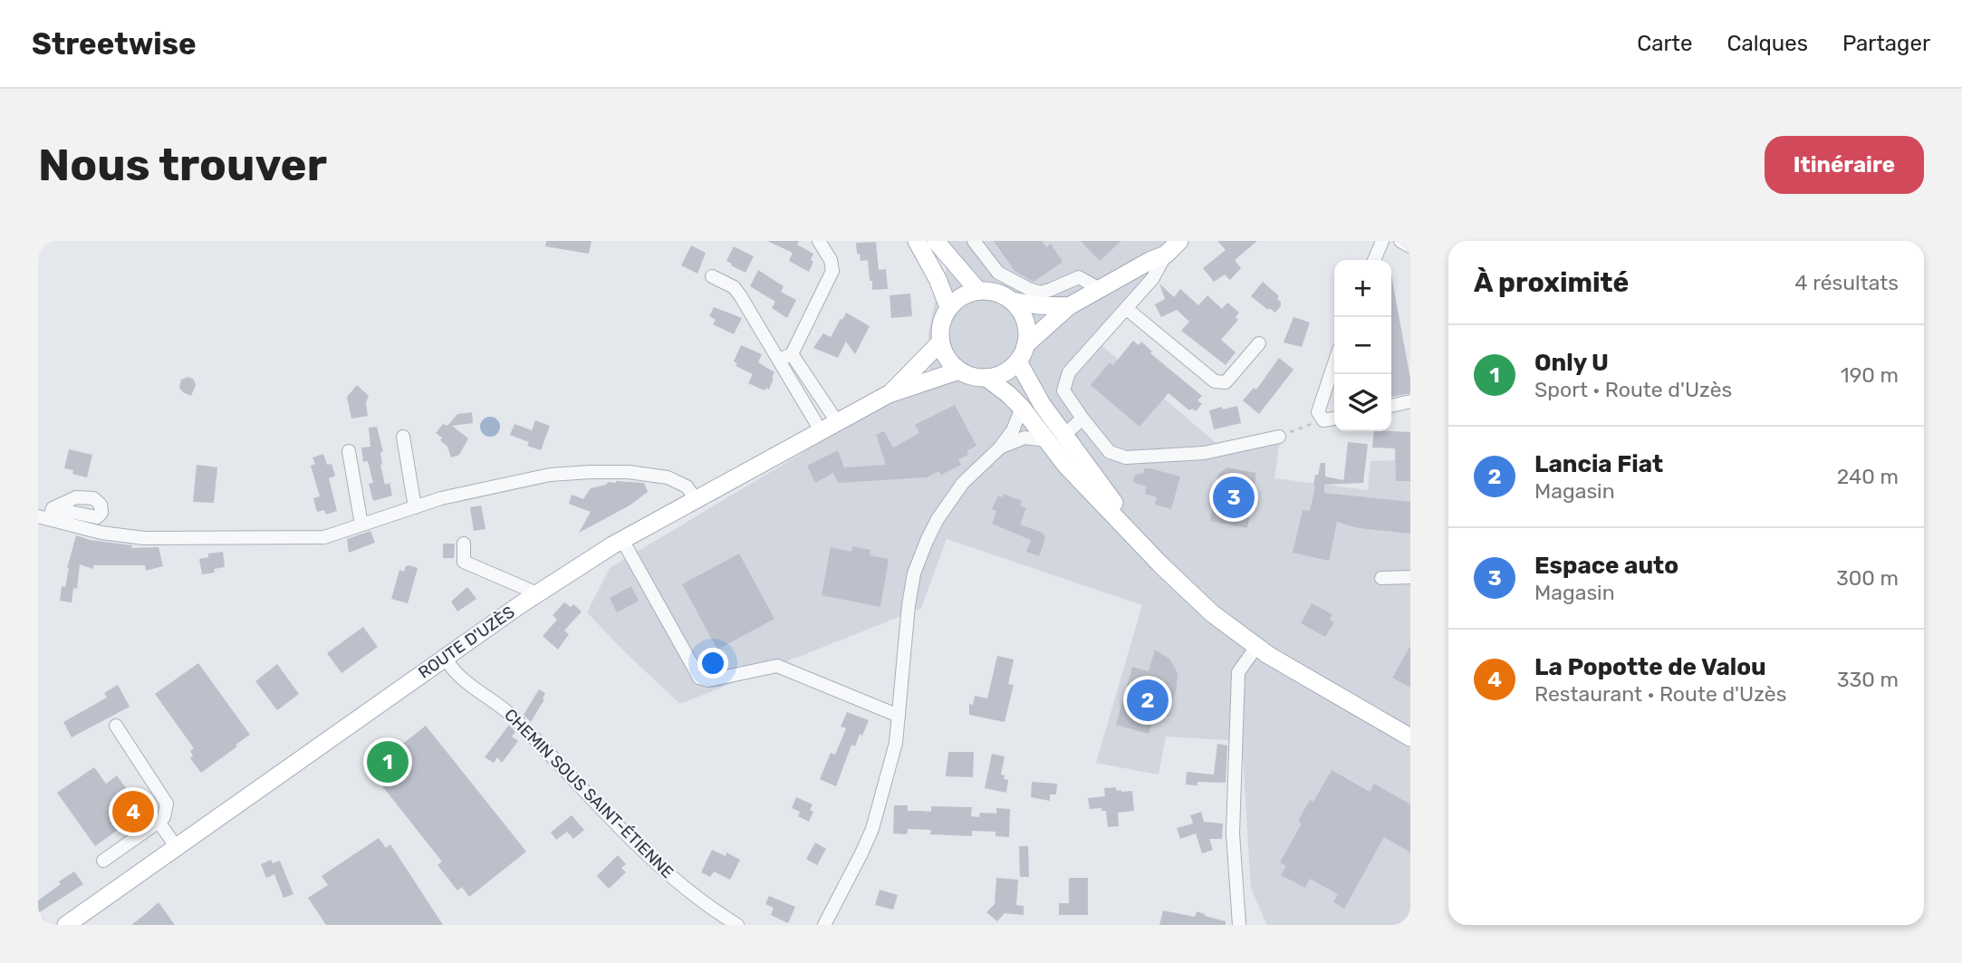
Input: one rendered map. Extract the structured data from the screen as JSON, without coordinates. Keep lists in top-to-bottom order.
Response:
{
  "streets": {
    "main road": ["ROUTE D'UZÈS"],
    "street": ["CHEMIN SOUS SAINT-ÉTIENNE"]
  },
  "crossings": [
    ["ROUTE D'UZÈS", "CHEMIN SOUS SAINT-ÉTIENNE"]
  ],
  "page": {
    "header": "Streetwise",
    "nav": ["Carte", "Calques", "Partager"],
    "buttons": "Itinéraire",
    "title": "Nous trouver",
    "heading": ["À proximité", "4 résultats"],
    "map_buttons": ["+", "−"],
    "list": [
      {
        "mark": "1",
        "name": "Only U",
        "note": "Sport · Route d'Uzès",
        "value": "190 m"
      },
      {
        "mark": "2",
        "name": "Lancia Fiat",
        "note": "Magasin",
        "value": "240 m"
      },
      {
        "mark": "3",
        "name": "Espace auto",
        "note": "Magasin",
        "value": "300 m"
      },
      {
        "mark": "4",
        "name": "La Popotte de Valou",
        "note": "Restaurant · Route d'Uzès",
        "value": "330 m"
      }
    ],
    "pins": [
      "3",
      "2",
      "1",
      "4"
    ]
  }
}
